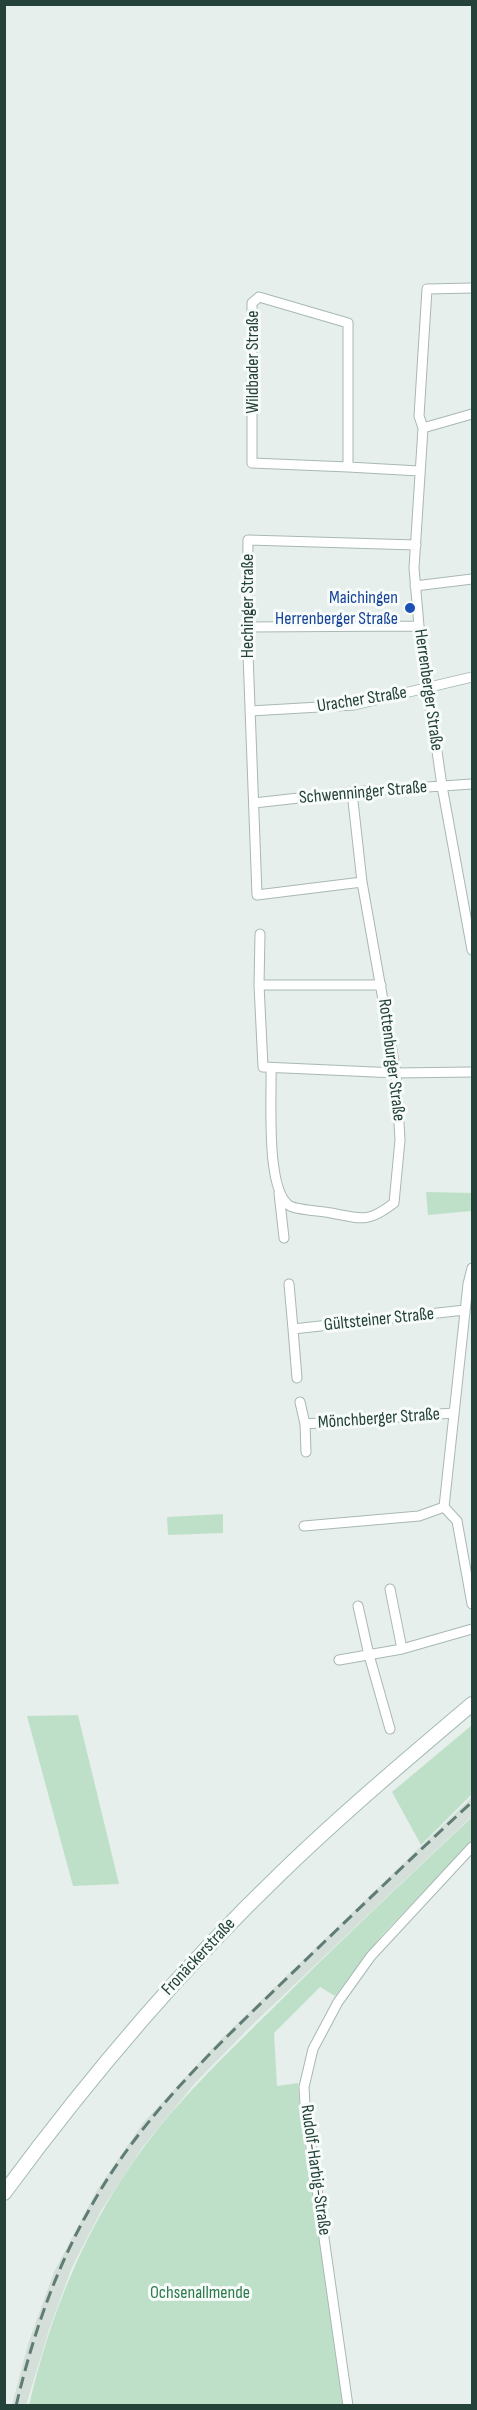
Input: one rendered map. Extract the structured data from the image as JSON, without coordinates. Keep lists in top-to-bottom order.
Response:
{
  "streets": {
    "main road": ["Fronäckerstraße"],
    "street": [
      "Wildbader Straße",
      "Hechinger Straße",
      "Herrenberger Straße",
      "Uracher Straße",
      "Schwenninger Straße",
      "Rottenburger Straße",
      "Gültsteiner Straße",
      "Mönchberger Straße",
      "Rudolf-Harbig-Straße"
    ]
  },
  "crossings": [
    ["Wildbader Straße", "Herrenberger Straße"],
    ["Hechinger Straße", "Herrenberger Straße"],
    ["Hechinger Straße", "Uracher Straße"],
    ["Hechinger Straße", "Schwenninger Straße"],
    ["Hechinger Straße", "Rottenburger Straße"],
    ["Herrenberger Straße", "Uracher Straße"],
    ["Herrenberger Straße", "Schwenninger Straße"],
    ["Schwenninger Straße", "Rottenburger Straße"]
  ],
  "parks": ["Ochsenallmende"],
  "places": ["Maichingen Herrenberger Straße"]
}
